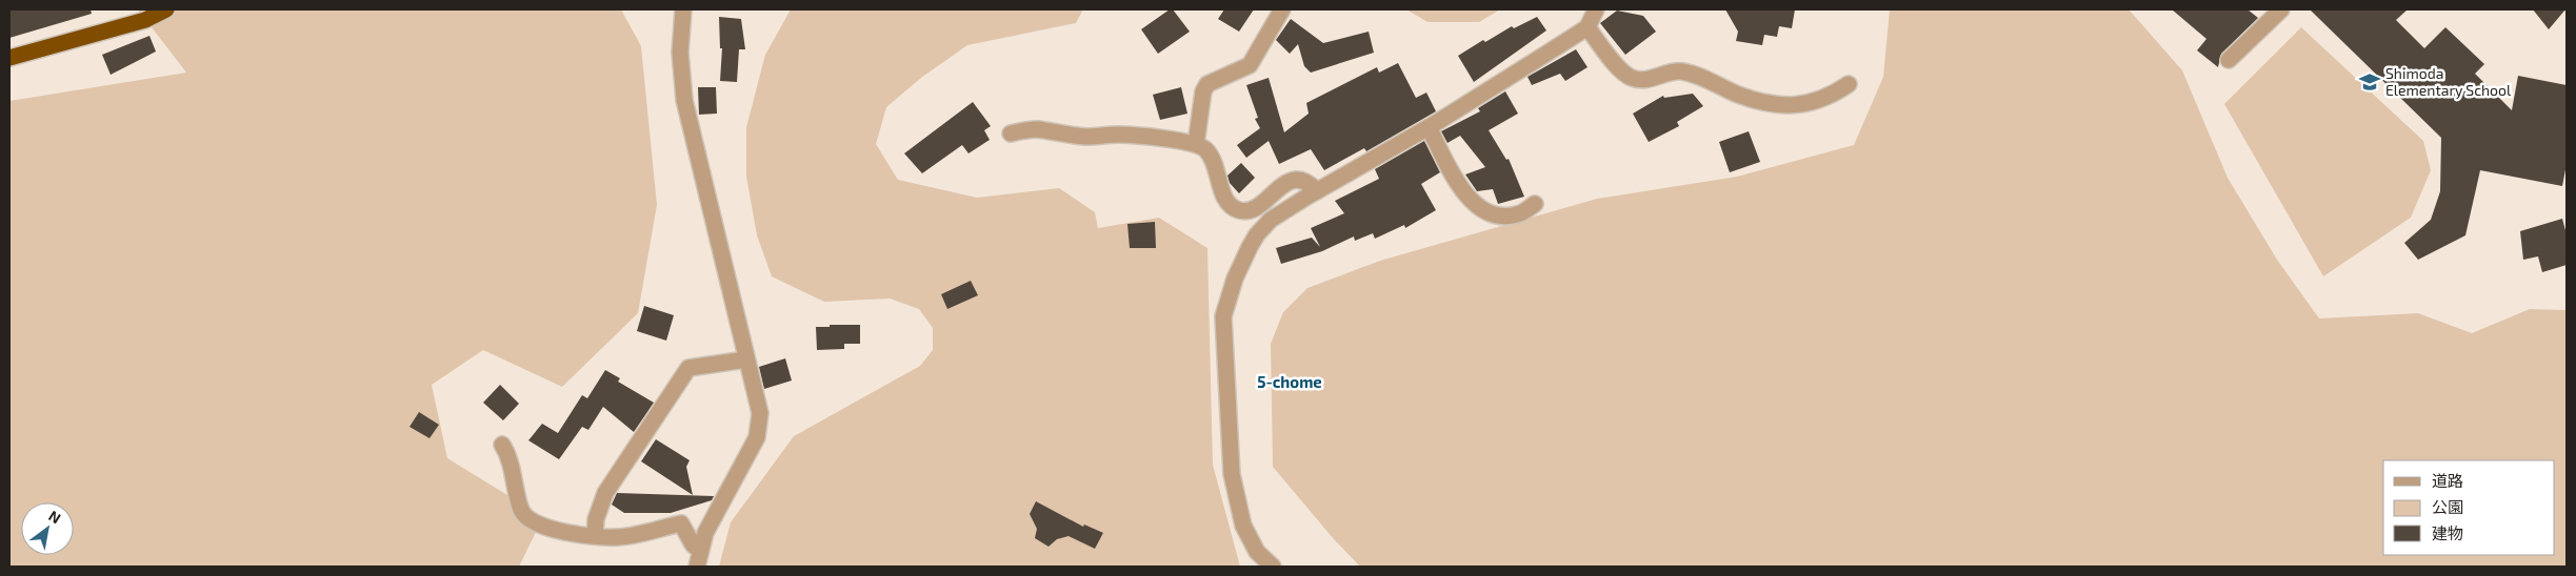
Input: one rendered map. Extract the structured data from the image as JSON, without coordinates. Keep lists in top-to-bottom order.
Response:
{
  "districts": ["5-chome"],
  "places": {
    "school or university": ["Shimoda Elementary School"]
  },
  "legend": ["道路", "公園", "建物"],
  "north": "top right"
}
